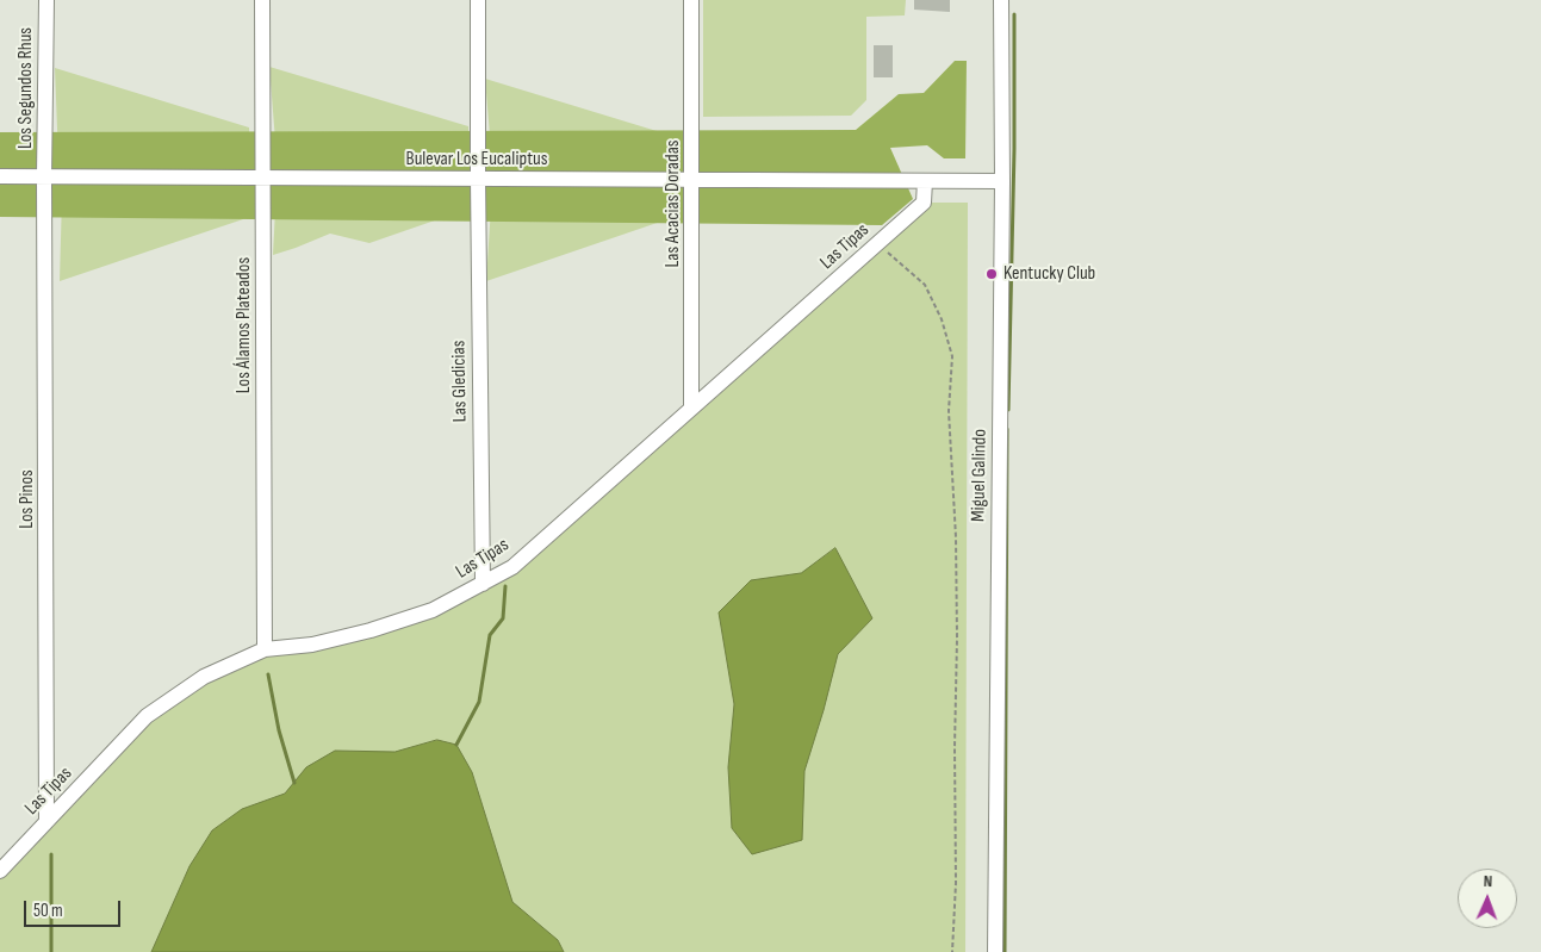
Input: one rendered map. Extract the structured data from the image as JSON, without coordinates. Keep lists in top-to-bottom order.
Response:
{
  "streets": {
    "street": [
      "Los Segundos Rhus",
      "Bulevar Los Eucaliptus",
      "Las Acacias Doradas",
      "Las Tipas",
      "Los Álamos Plateados",
      "Las Gledicias",
      "Miguel Galindo",
      "Los Pinos"
    ]
  },
  "crossings": [
    ["Los Segundos Rhus", "Bulevar Los Eucaliptus"],
    ["Los Segundos Rhus", "Los Pinos"],
    ["Bulevar Los Eucaliptus", "Las Acacias Doradas"],
    ["Bulevar Los Eucaliptus", "Las Tipas"],
    ["Bulevar Los Eucaliptus", "Los Álamos Plateados"],
    ["Bulevar Los Eucaliptus", "Las Gledicias"],
    ["Bulevar Los Eucaliptus", "Miguel Galindo"],
    ["Bulevar Los Eucaliptus", "Los Pinos"],
    ["Las Acacias Doradas", "Las Tipas"],
    ["Las Tipas", "Los Álamos Plateados"],
    ["Las Tipas", "Las Gledicias"],
    ["Las Tipas", "Los Pinos"]
  ],
  "places": ["Kentucky Club"],
  "scale_bar": "50 m",
  "north": "top"
}
